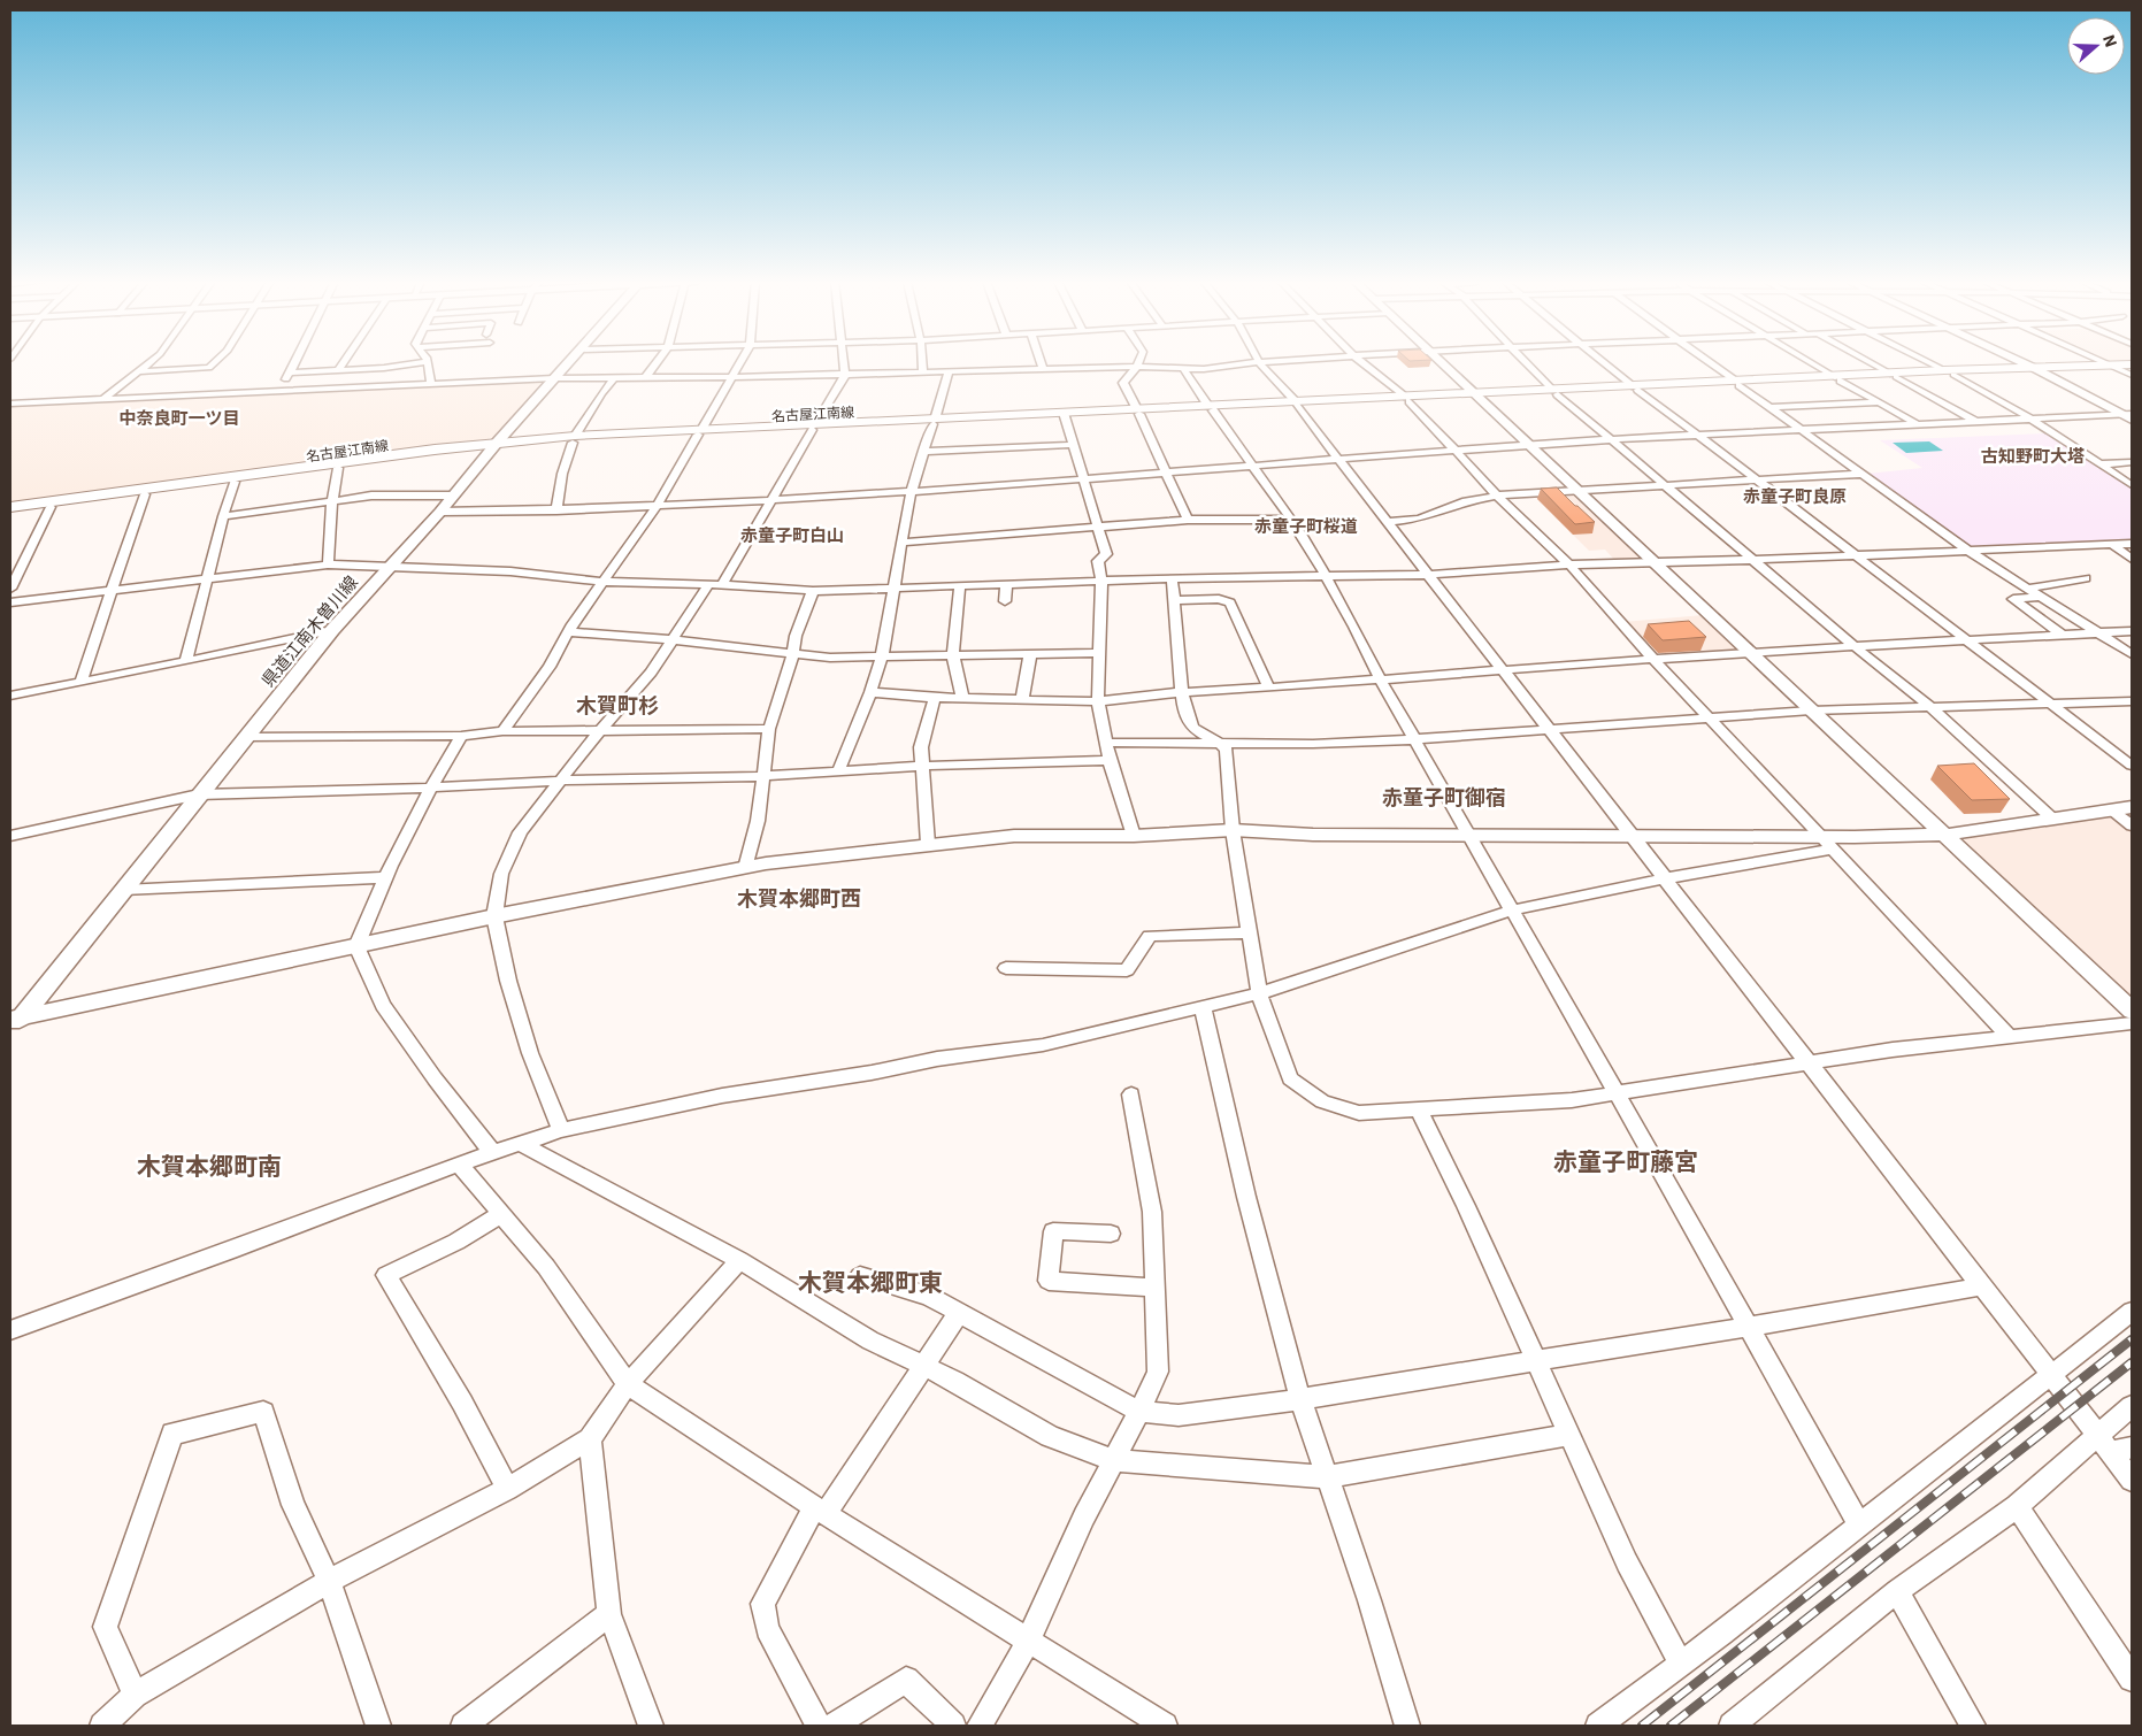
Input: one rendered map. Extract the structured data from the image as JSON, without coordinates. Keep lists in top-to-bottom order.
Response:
{
  "streets": {
    "main road": ["名古屋江南線", "県道江南木曽川線"]
  },
  "crossings": [
    ["名古屋江南線", "県道江南木曽川線"]
  ],
  "districts": [
    "中奈良町一ツ目",
    "古知野町大塔",
    "赤童子町良原",
    "赤童子町桜道",
    "赤童子町白山",
    "木賀町杉",
    "赤童子町御宿",
    "木賀本郷町西",
    "赤童子町藤宮",
    "木賀本郷町南",
    "木賀本郷町東"
  ],
  "north": "right"
}
